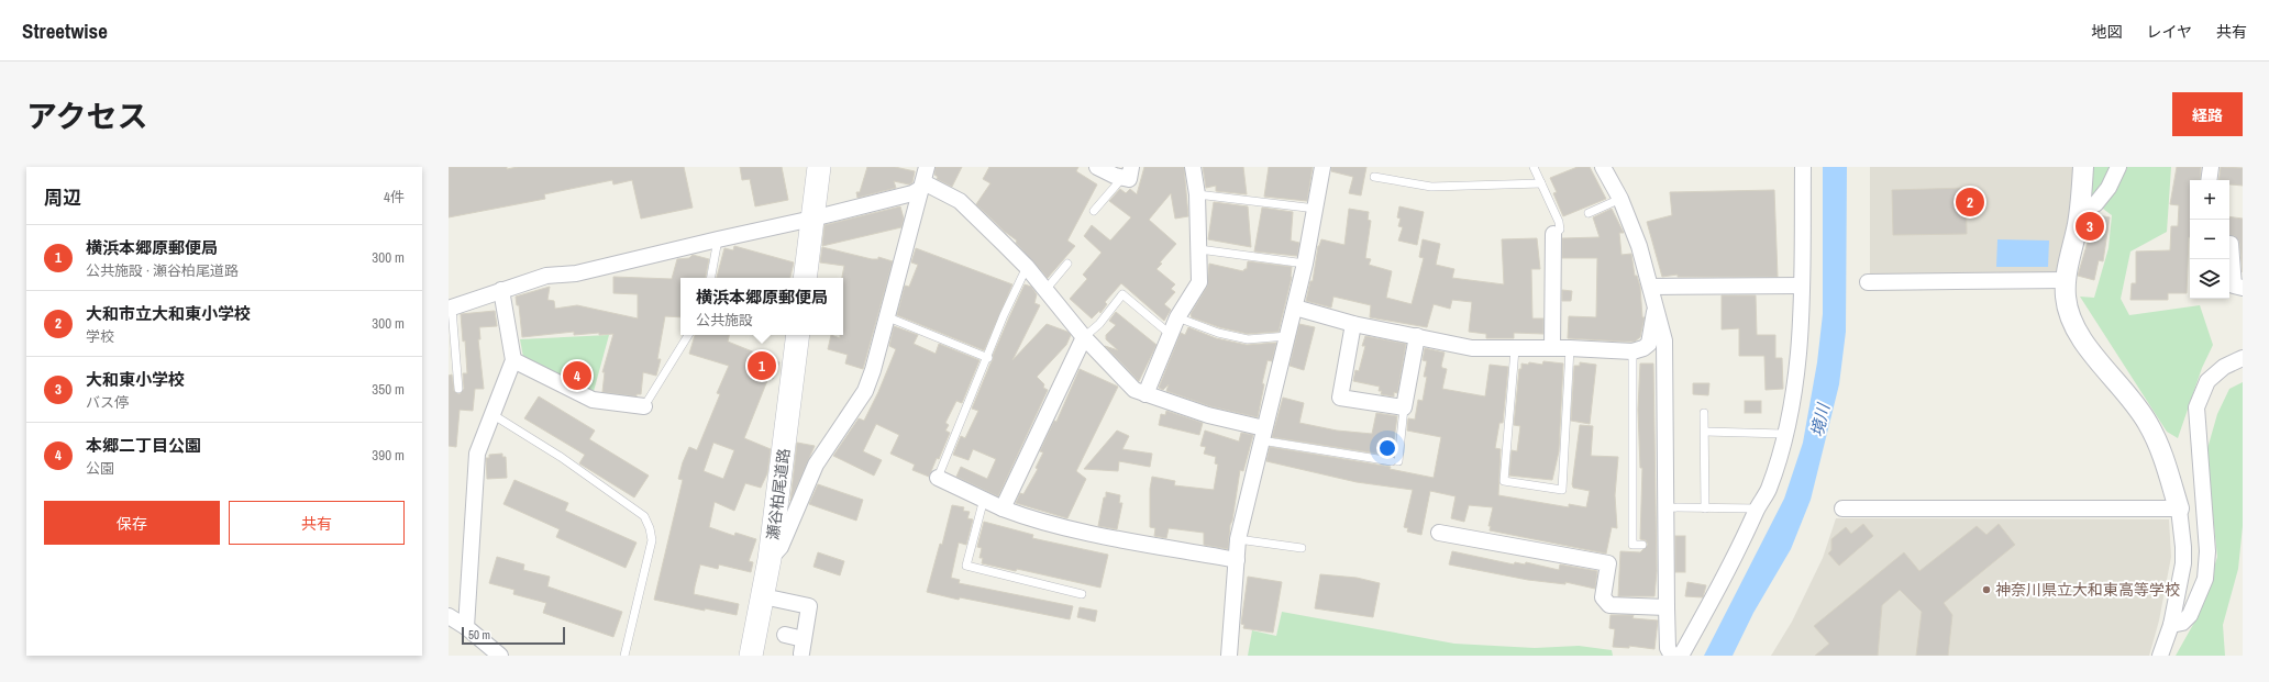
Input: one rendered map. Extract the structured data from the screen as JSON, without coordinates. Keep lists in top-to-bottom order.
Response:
{
  "streets": {
    "main road": ["瀬谷柏尾道路"]
  },
  "water": ["境川"],
  "places": ["神奈川県立大和東高等学校"],
  "scale_bar": "50 m",
  "page": {
    "header": "Streetwise",
    "nav": ["地図", "レイヤ", "共有"],
    "title": "アクセス",
    "buttons": [
      "経路",
      ["保存", "共有"]
    ],
    "heading": ["周辺", "4件"],
    "map_buttons": ["+", "−"],
    "pins": [
      "2",
      "3",
      "1",
      "4"
    ],
    "list": [
      {
        "mark": "1",
        "name": "横浜本郷原郵便局",
        "note": "公共施設 · 瀬谷柏尾道路",
        "value": "300 m"
      },
      {
        "mark": "2",
        "name": "大和市立大和東小学校",
        "note": "学校",
        "value": "300 m"
      },
      {
        "mark": "3",
        "name": "大和東小学校",
        "note": "バス停",
        "value": "350 m"
      },
      {
        "mark": "4",
        "name": "本郷二丁目公園",
        "note": "公園",
        "value": "390 m"
      }
    ],
    "popup": ["横浜本郷原郵便局", "公共施設"],
    "scale": "50 m"
  }
}
